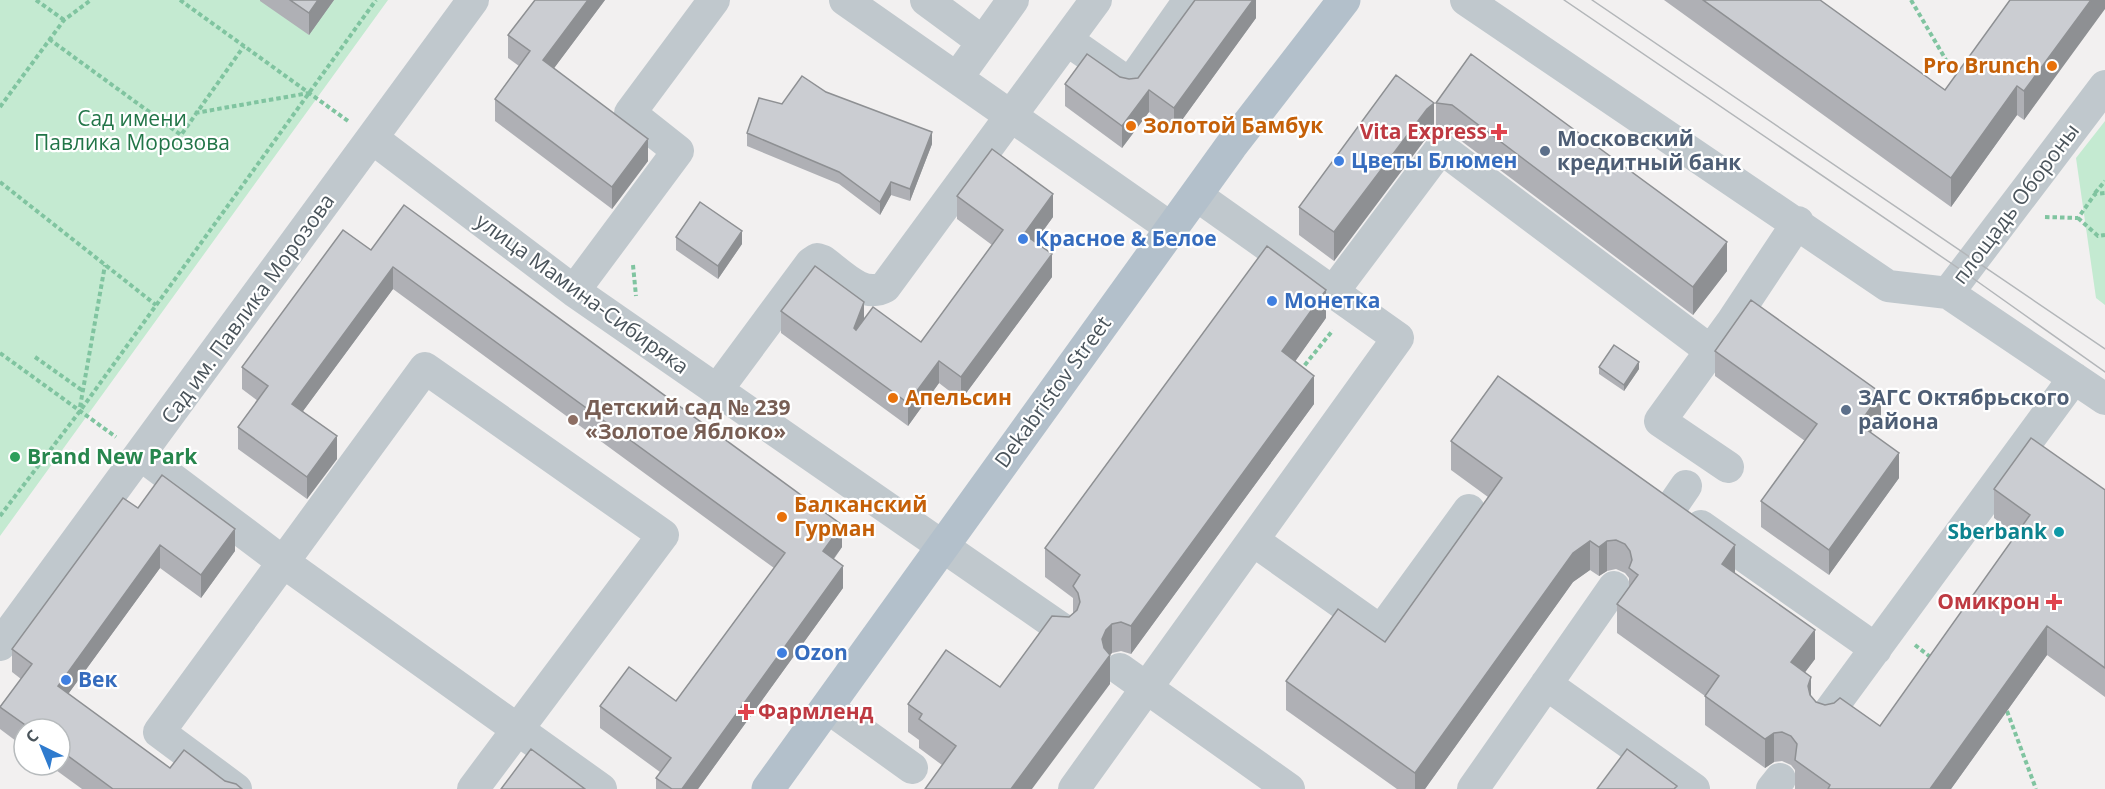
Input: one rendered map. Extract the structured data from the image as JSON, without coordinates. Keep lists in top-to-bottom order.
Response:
{
  "streets": {
    "main road": ["Dekabristov Street"],
    "street": ["площадь Обороны", "улица Мамина-Сибиряка", "Сад им. Павлика Морозова"]
  },
  "crossings": [
    ["улица Мамина-Сибиряка", "Сад им. Павлика Морозова"],
    ["улица Мамина-Сибиряка", "Dekabristov Street"]
  ],
  "parks": ["Сад имени Павлика Морозова"],
  "places": {
    "other": [
      "Pro Brunch",
      "Золотой Бамбук",
      "Московский кредитный банк",
      "Цветы Блюмен",
      "Красное & Белое",
      "Монетка",
      "Апельсин",
      "ЗАГС Октябрьского района",
      "Детский сад № 239 «Золотое Яблоко»",
      "Brand New Park",
      "Балканский Гурман",
      "Sberbank",
      "Ozon",
      "Век"
    ],
    "health": ["Vita Express", "Омикрон", "Фармленд"]
  },
  "north": "top left"
}
